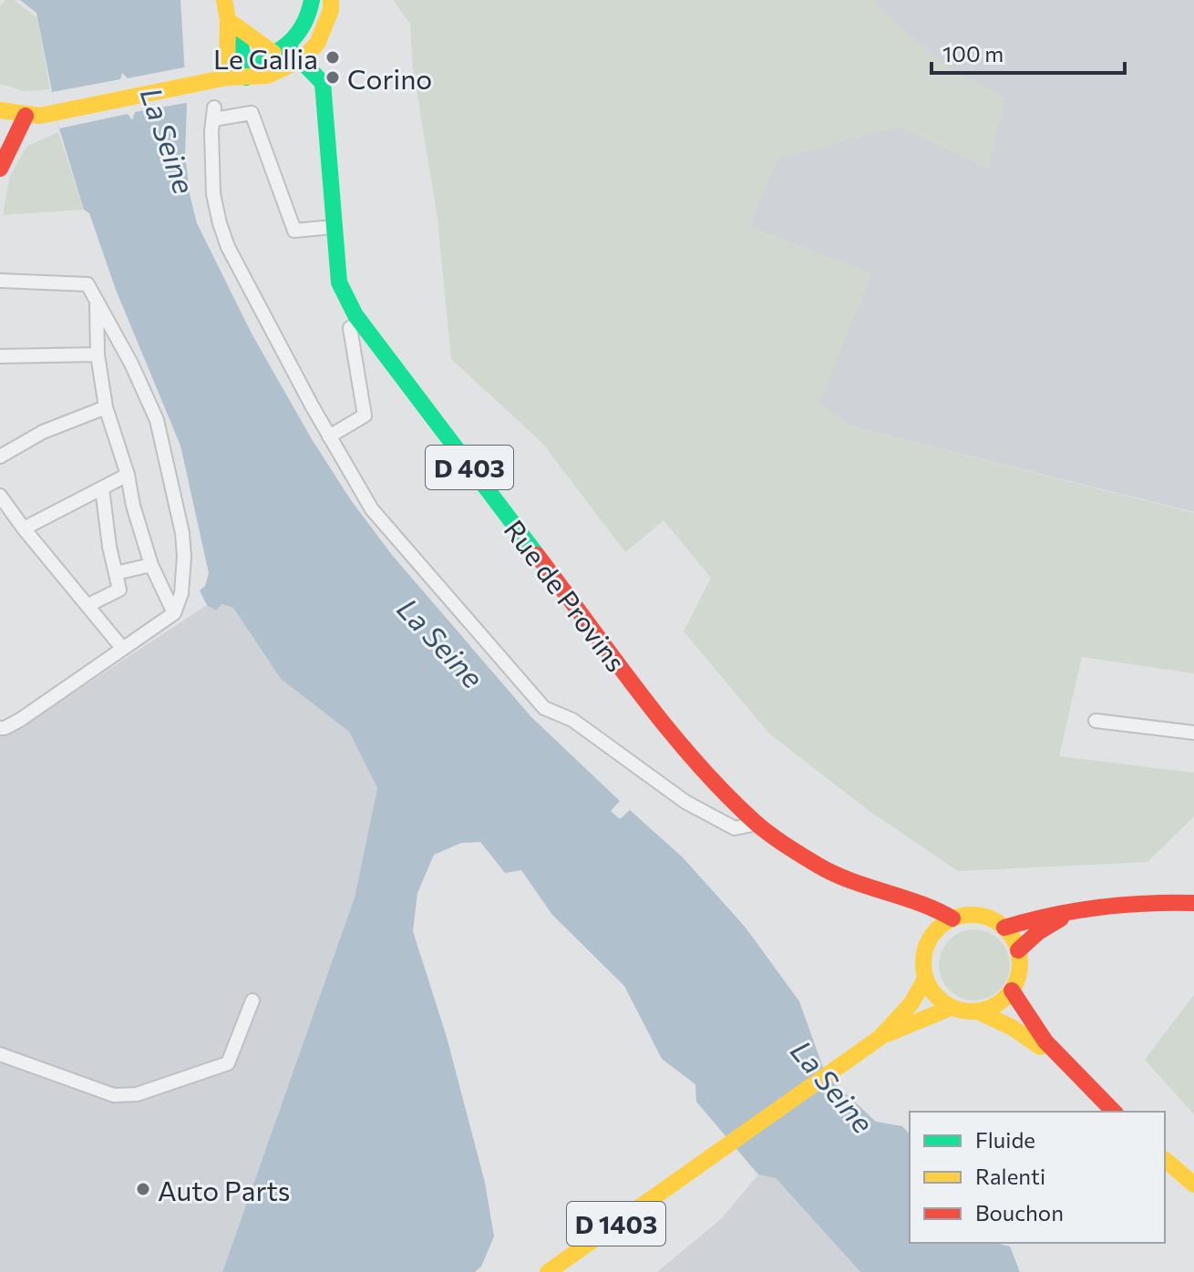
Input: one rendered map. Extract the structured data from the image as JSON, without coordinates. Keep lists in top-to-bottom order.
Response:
{
  "streets": {
    "main road": ["D 403", "Rue de Provins", "D 1403"]
  },
  "crossings": [
    ["Rue de Provins", "D 1403"]
  ],
  "water": ["La Seine"],
  "places": ["Le Gallia", "Corino", "Auto Parts"],
  "legend": ["Fluide", "Ralenti", "Bouchon"],
  "scale_bar": "100 m"
}
